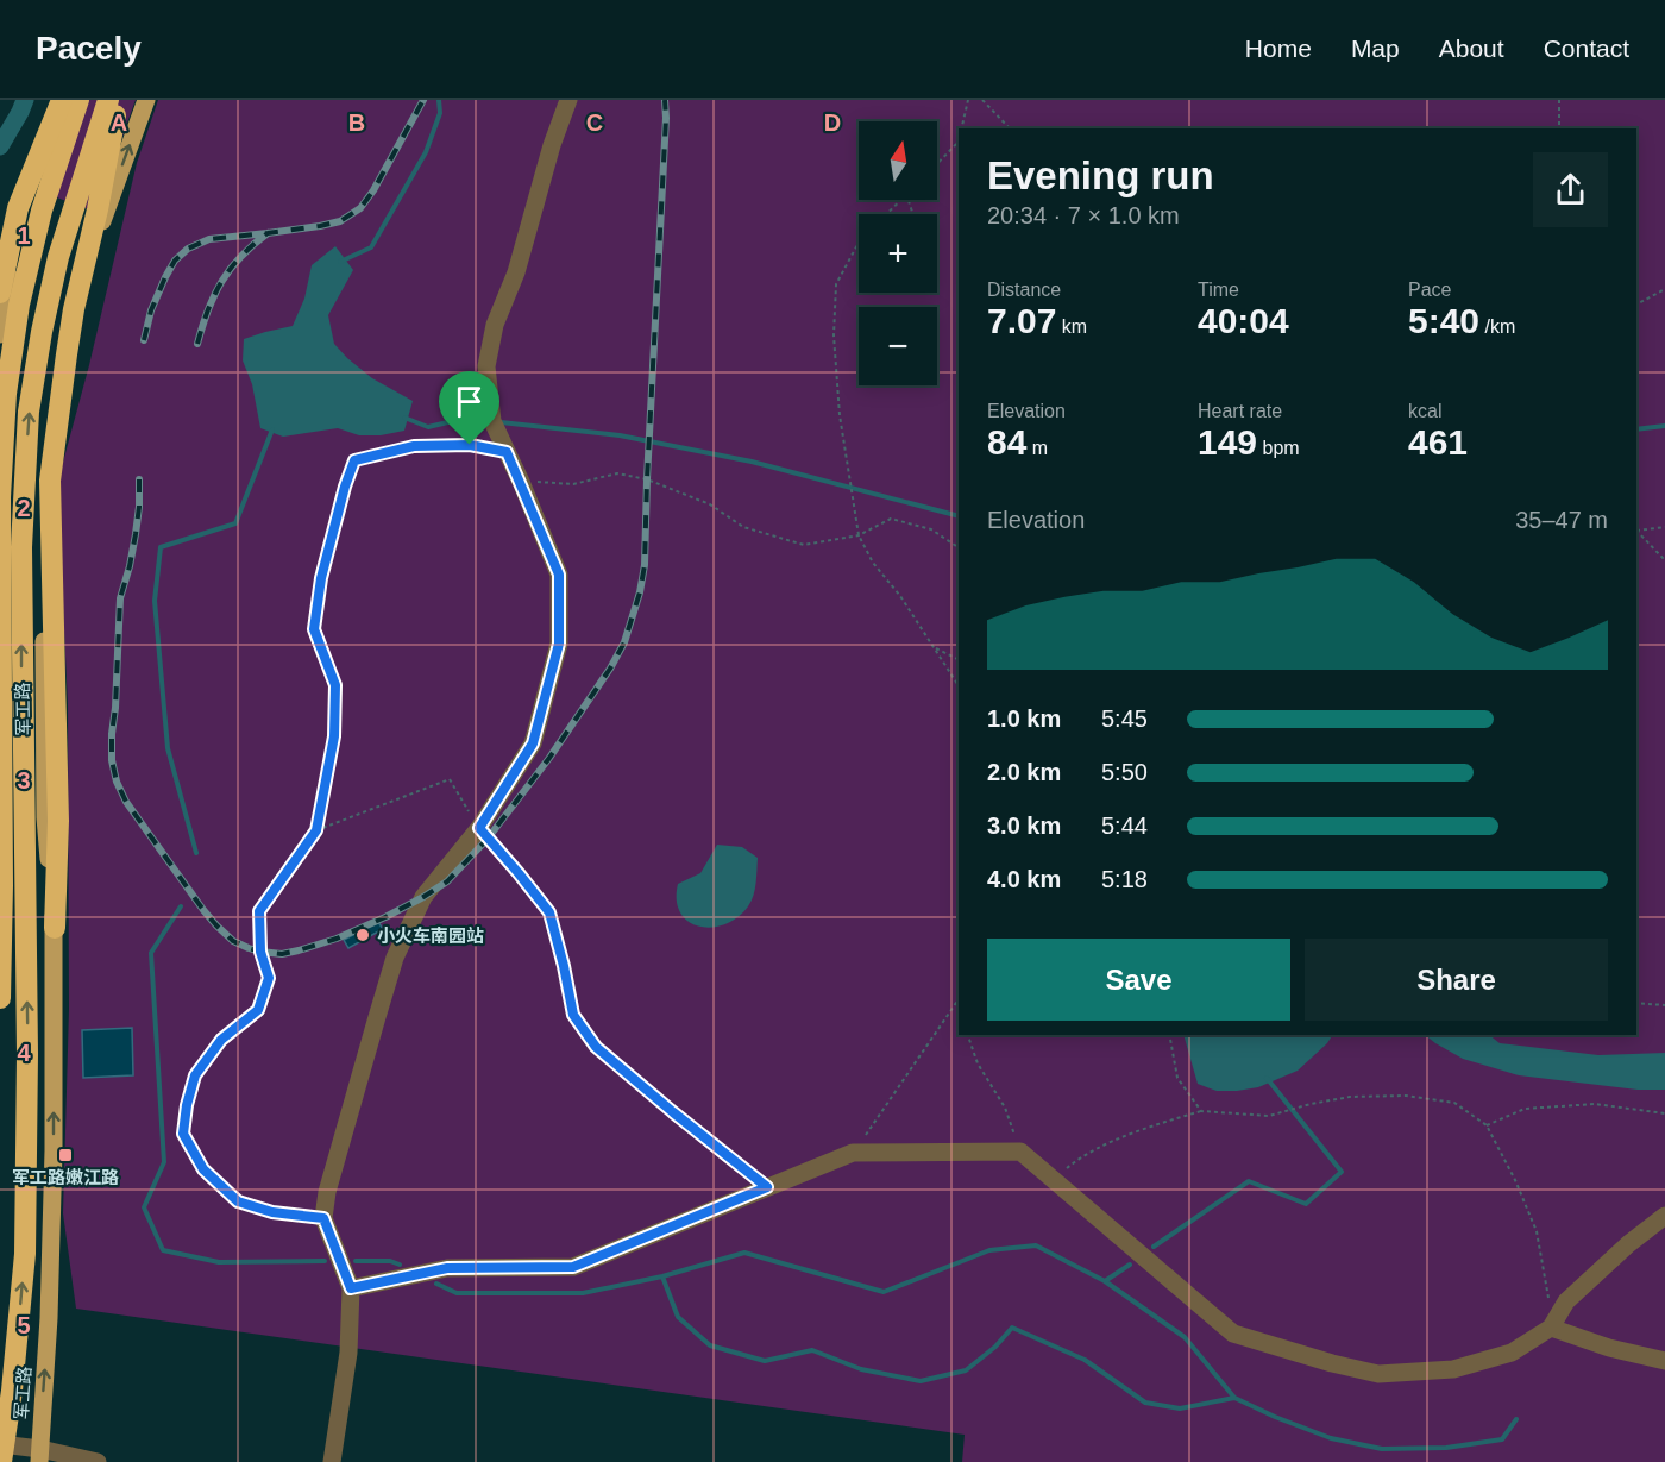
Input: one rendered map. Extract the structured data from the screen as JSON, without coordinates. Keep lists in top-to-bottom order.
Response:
{
  "streets": {
    "main road": ["军工路"]
  },
  "one_way": ["军工路"],
  "places": {
    "other": ["小火车南园站"],
    "transit": ["军工路嫩江路"]
  },
  "north": "top",
  "page": {
    "header": "Pacely",
    "nav": [
      "Home",
      "Map",
      "About",
      "Contact"
    ],
    "map_buttons": ["+", "−"],
    "heading": ["Evening run", "20:34 · 7 × 1.0 km"],
    "stats": [
      ["Distance", "7.07 km"],
      ["Time", "40:04"],
      ["Pace", "5:40 /km"],
      ["Elevation", "84 m"],
      ["Heart rate", "149 bpm"],
      ["kcal", "461"]
    ],
    "chart": ["Elevation", "35–47 m"],
    "list": [
      {
        "name": "1.0 km",
        "note": "5:45"
      },
      {
        "name": "2.0 km",
        "note": "5:50"
      },
      {
        "name": "3.0 km",
        "note": "5:44"
      },
      {
        "name": "4.0 km",
        "note": "5:18"
      }
    ],
    "buttons": ["Save", "Share"]
  },
  "grid": {
    "columns": [
      "A",
      "B",
      "C",
      "D"
    ],
    "rows": [
      "1",
      "2",
      "3",
      "4",
      "5"
    ]
  }
}
